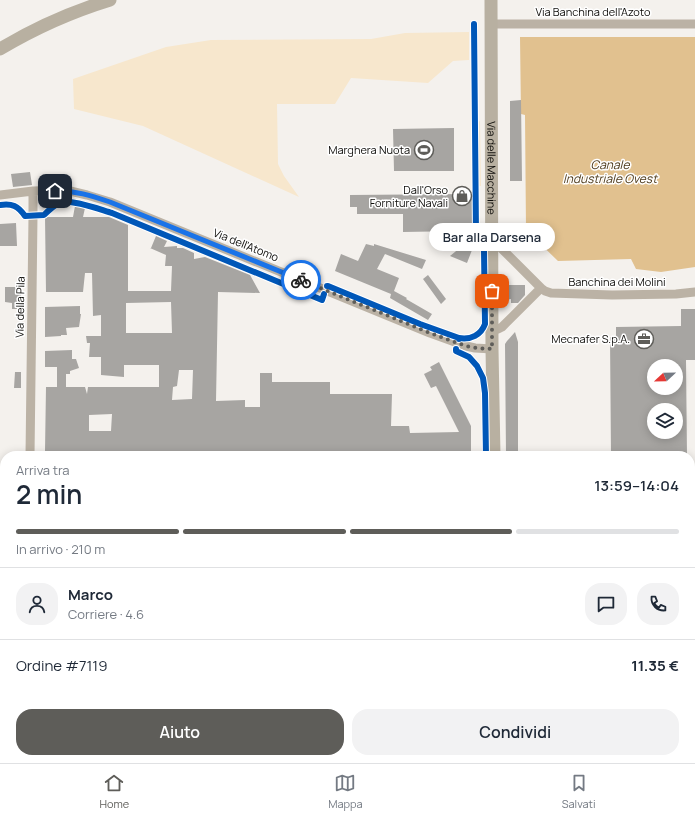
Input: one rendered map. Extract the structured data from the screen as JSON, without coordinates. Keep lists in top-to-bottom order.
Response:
{
  "streets": {
    "street": [
      "Via Banchina dell'Azoto",
      "Via delle Macchine",
      "Via dell'Atomo",
      "Banchina dei Molini",
      "Via della Pila"
    ]
  },
  "crossings": [
    ["Via Banchina dell'Azoto", "Via delle Macchine"],
    ["Via delle Macchine", "Via dell'Atomo"],
    ["Via delle Macchine", "Banchina dei Molini"],
    ["Via dell'Atomo", "Via della Pila"]
  ],
  "water": ["Canale Industriale Ovest"],
  "places": {
    "sports": ["Marghera Nuota"],
    "shop": ["Dall'Orso Forniture Navali"],
    "other": ["Bar alla Darsena"],
    "office": ["Mecnafer S.p.A."]
  },
  "north": "left",
  "page": {
    "bubble": "Bar alla Darsena",
    "heading": ["2 min", "Arriva tra", "13:59–14:04"],
    "panel": [
      "Marco",
      "Corriere · 4.6",
      "Ordine #7119",
      "11.35 €"
    ],
    "bar": "In arrivo · 210 m",
    "buttons": ["Aiuto", "Condividi"],
    "tabs": ["Home", "Mappa", "Salvati"]
  }
}
